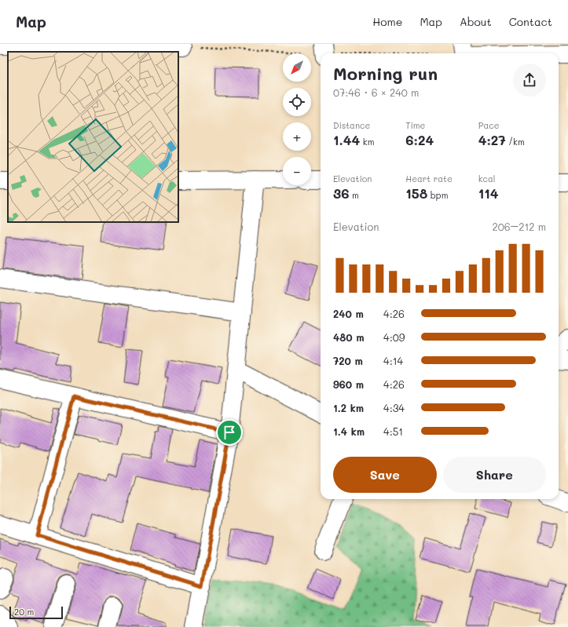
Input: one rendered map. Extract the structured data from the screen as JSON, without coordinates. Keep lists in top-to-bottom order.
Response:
{
  "scale_bar": "20 m",
  "north": "bottom left",
  "page": {
    "header": "Map",
    "nav": [
      "Home",
      "Map",
      "About",
      "Contact"
    ],
    "map_buttons": ["+", "−"],
    "heading": ["Morning run", "07:46 · 6 × 240 m"],
    "stats": [
      ["Distance", "1.44 km"],
      ["Time", "6:24"],
      ["Pace", "4:27 /km"],
      ["Elevation", "36 m"],
      ["Heart rate", "158 bpm"],
      ["kcal", "114"]
    ],
    "chart": ["Elevation", "206–212 m"],
    "list": [
      {
        "name": "240 m",
        "note": "4:26"
      },
      {
        "name": "480 m",
        "note": "4:09"
      },
      {
        "name": "720 m",
        "note": "4:14"
      },
      {
        "name": "960 m",
        "note": "4:26"
      },
      {
        "name": "1.2 km",
        "note": "4:34"
      },
      {
        "name": "1.4 km",
        "note": "4:51"
      }
    ],
    "buttons": ["Save", "Share"],
    "scale": "20 m"
  }
}
